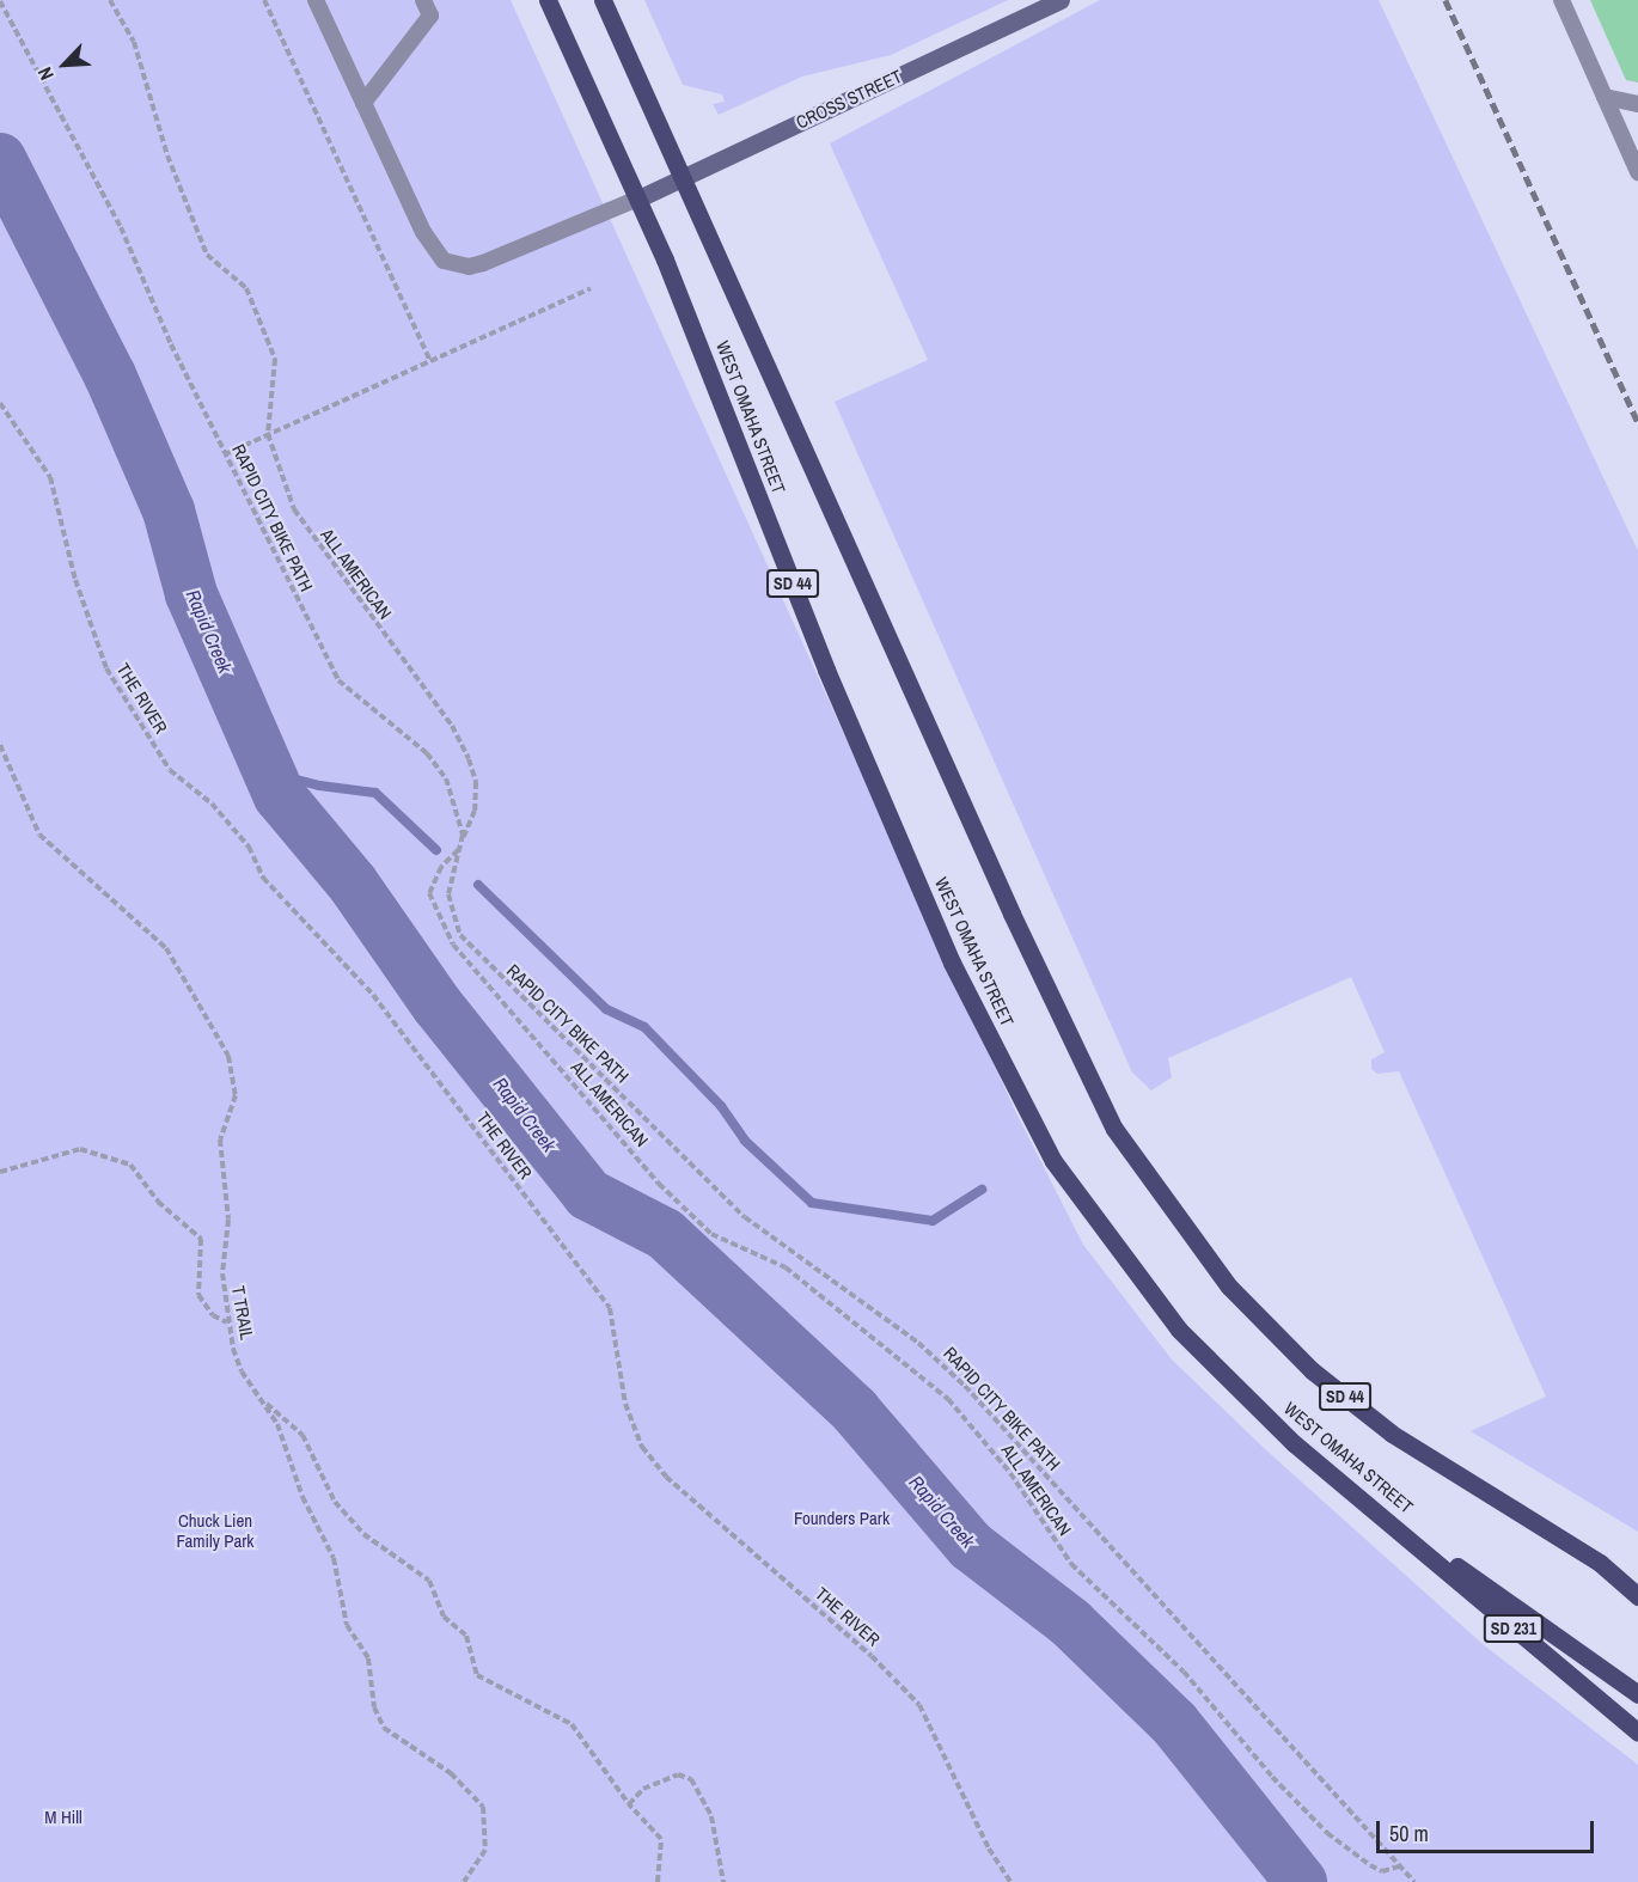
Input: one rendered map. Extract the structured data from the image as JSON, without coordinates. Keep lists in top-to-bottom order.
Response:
{
  "streets": {
    "main road": ["WEST OMAHA STREET", "SD 44", "SD 231"],
    "street": ["CROSS STREET"],
    "path": [
      "RAPID CITY BIKE PATH",
      "ALL AMERICAN",
      "THE RIVER",
      "T TRAIL"
    ]
  },
  "crossings": [
    ["CROSS STREET", "WEST OMAHA STREET"],
    ["RAPID CITY BIKE PATH", "ALL AMERICAN"]
  ],
  "water": ["Rapid Creek"],
  "parks": ["Founders Park", "Chuck Lien Family Park", "M Hill"],
  "scale_bar": "50 m",
  "north": "bottom left"
}
